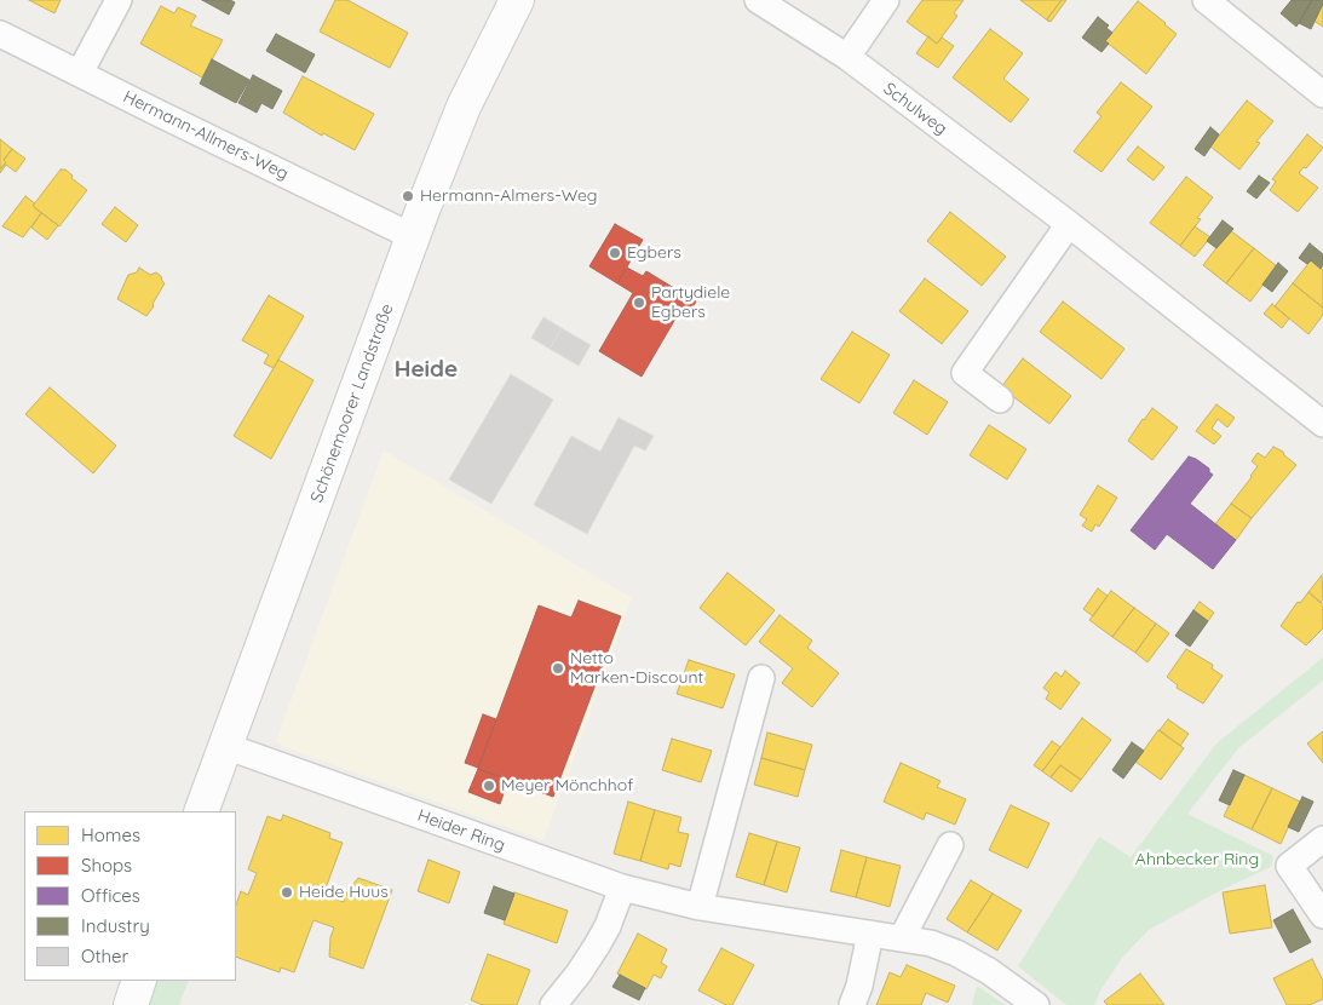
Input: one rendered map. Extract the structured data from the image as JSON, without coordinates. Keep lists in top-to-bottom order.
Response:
{
  "streets": {
    "street": [
      "Schulweg",
      "Hermann-Allmers-Weg",
      "Schönemoorer Landstraße",
      "Heider Ring"
    ]
  },
  "crossings": [
    ["Hermann-Allmers-Weg", "Schönemoorer Landstraße"],
    ["Schönemoorer Landstraße", "Heider Ring"]
  ],
  "districts": ["Heide"],
  "parks": ["Ahnbecker Ring"],
  "places": [
    "Hermann-Almers-Weg",
    "Egbers",
    "Partydiele Egbers",
    "Netto Marken-Discount",
    "Meyer Mönchhof",
    "Heide Huus"
  ],
  "legend": [
    "Homes",
    "Shops",
    "Offices",
    "Industry",
    "Other"
  ]
}
